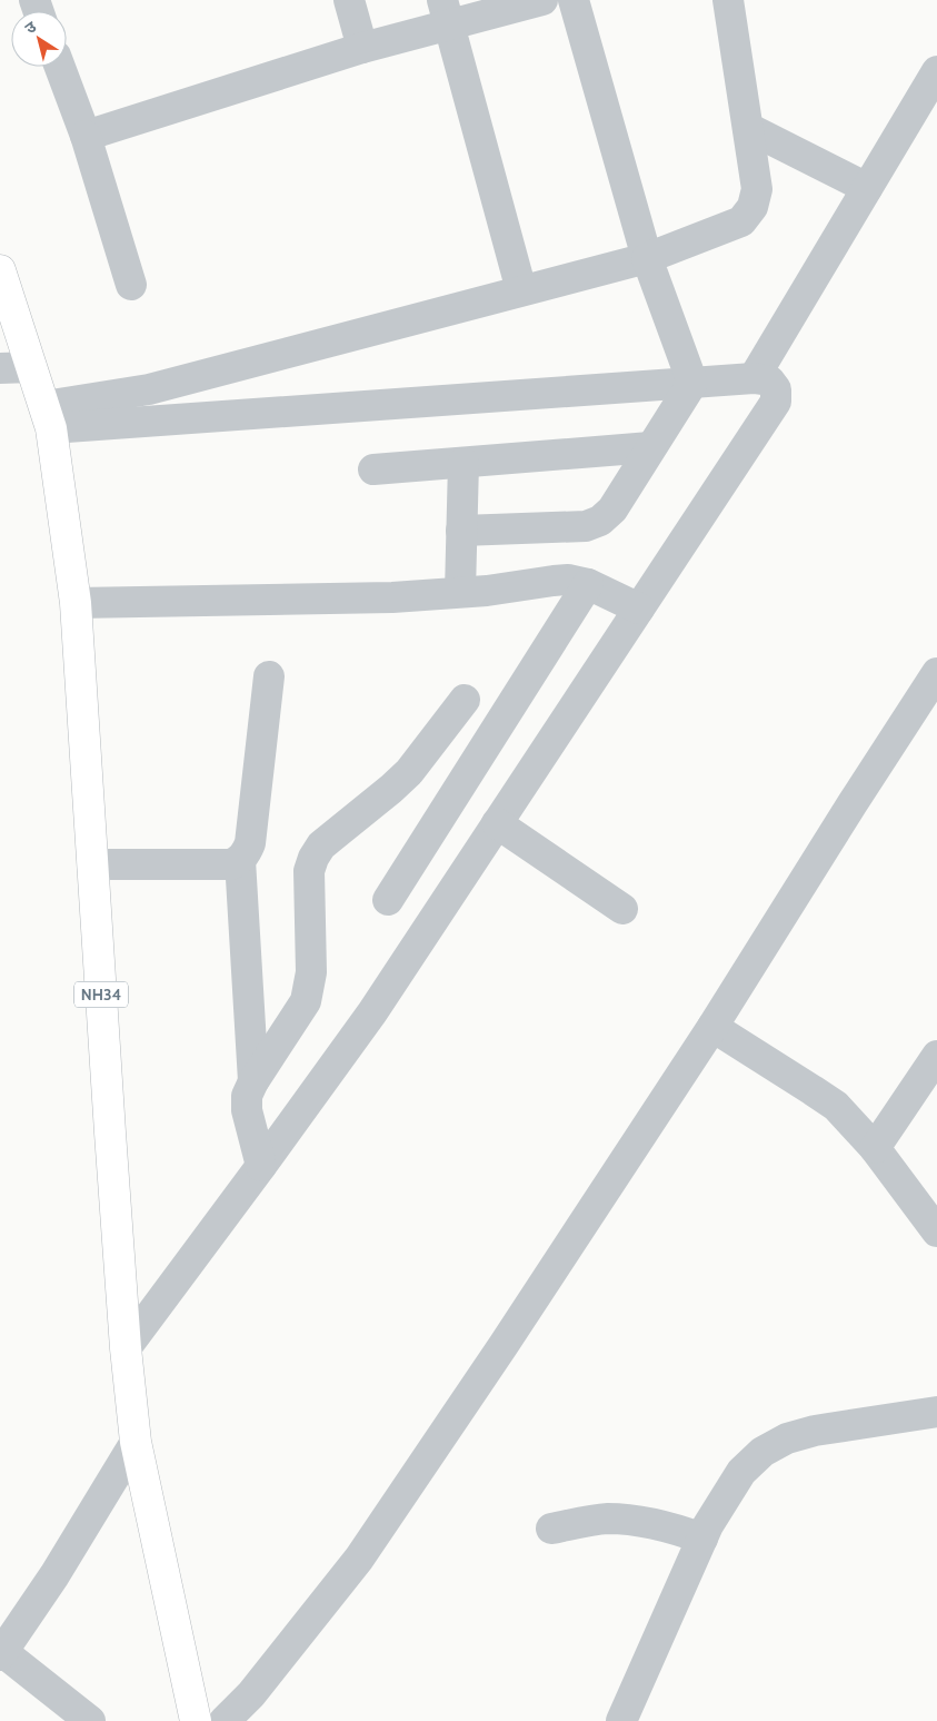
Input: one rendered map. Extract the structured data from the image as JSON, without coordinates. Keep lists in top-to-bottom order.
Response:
{
  "streets": {
    "highway": ["NH34"]
  },
  "north": "top left"
}
